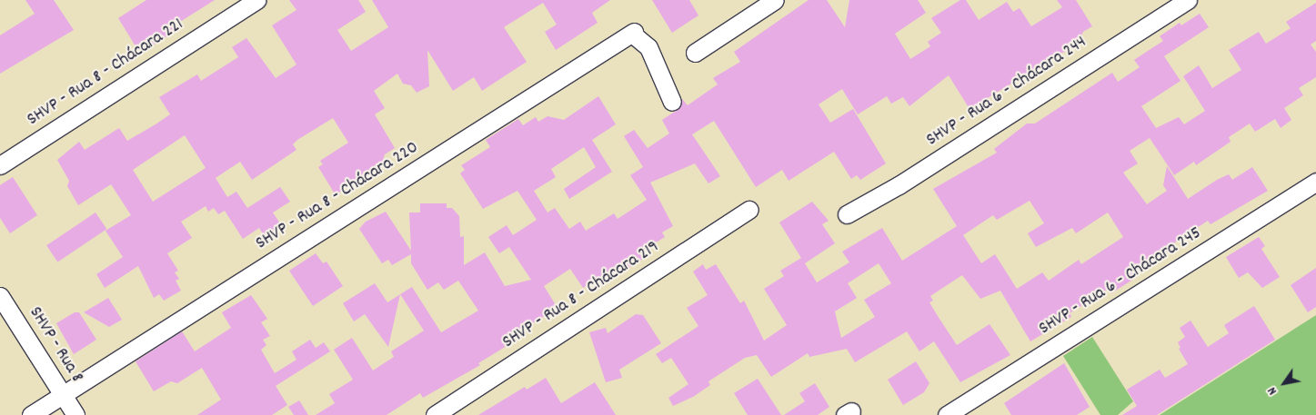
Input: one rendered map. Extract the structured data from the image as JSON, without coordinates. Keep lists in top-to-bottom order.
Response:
{
  "streets": {
    "street": [
      "SHVP - Rua 8 - Chácara 221",
      "SHVP - Rua 6 - Chácara 244",
      "SHVP - Rua 8 - Chácara 220",
      "SHVP - Rua 6 - Chácara 245",
      "SHVP - Rua 8 - Chácara 219",
      "SHVP - Rua 8"
    ]
  },
  "crossings": [
    ["SHVP - Rua 8 - Chácara 220", "SHVP - Rua 8"]
  ],
  "north": "bottom left"
}
